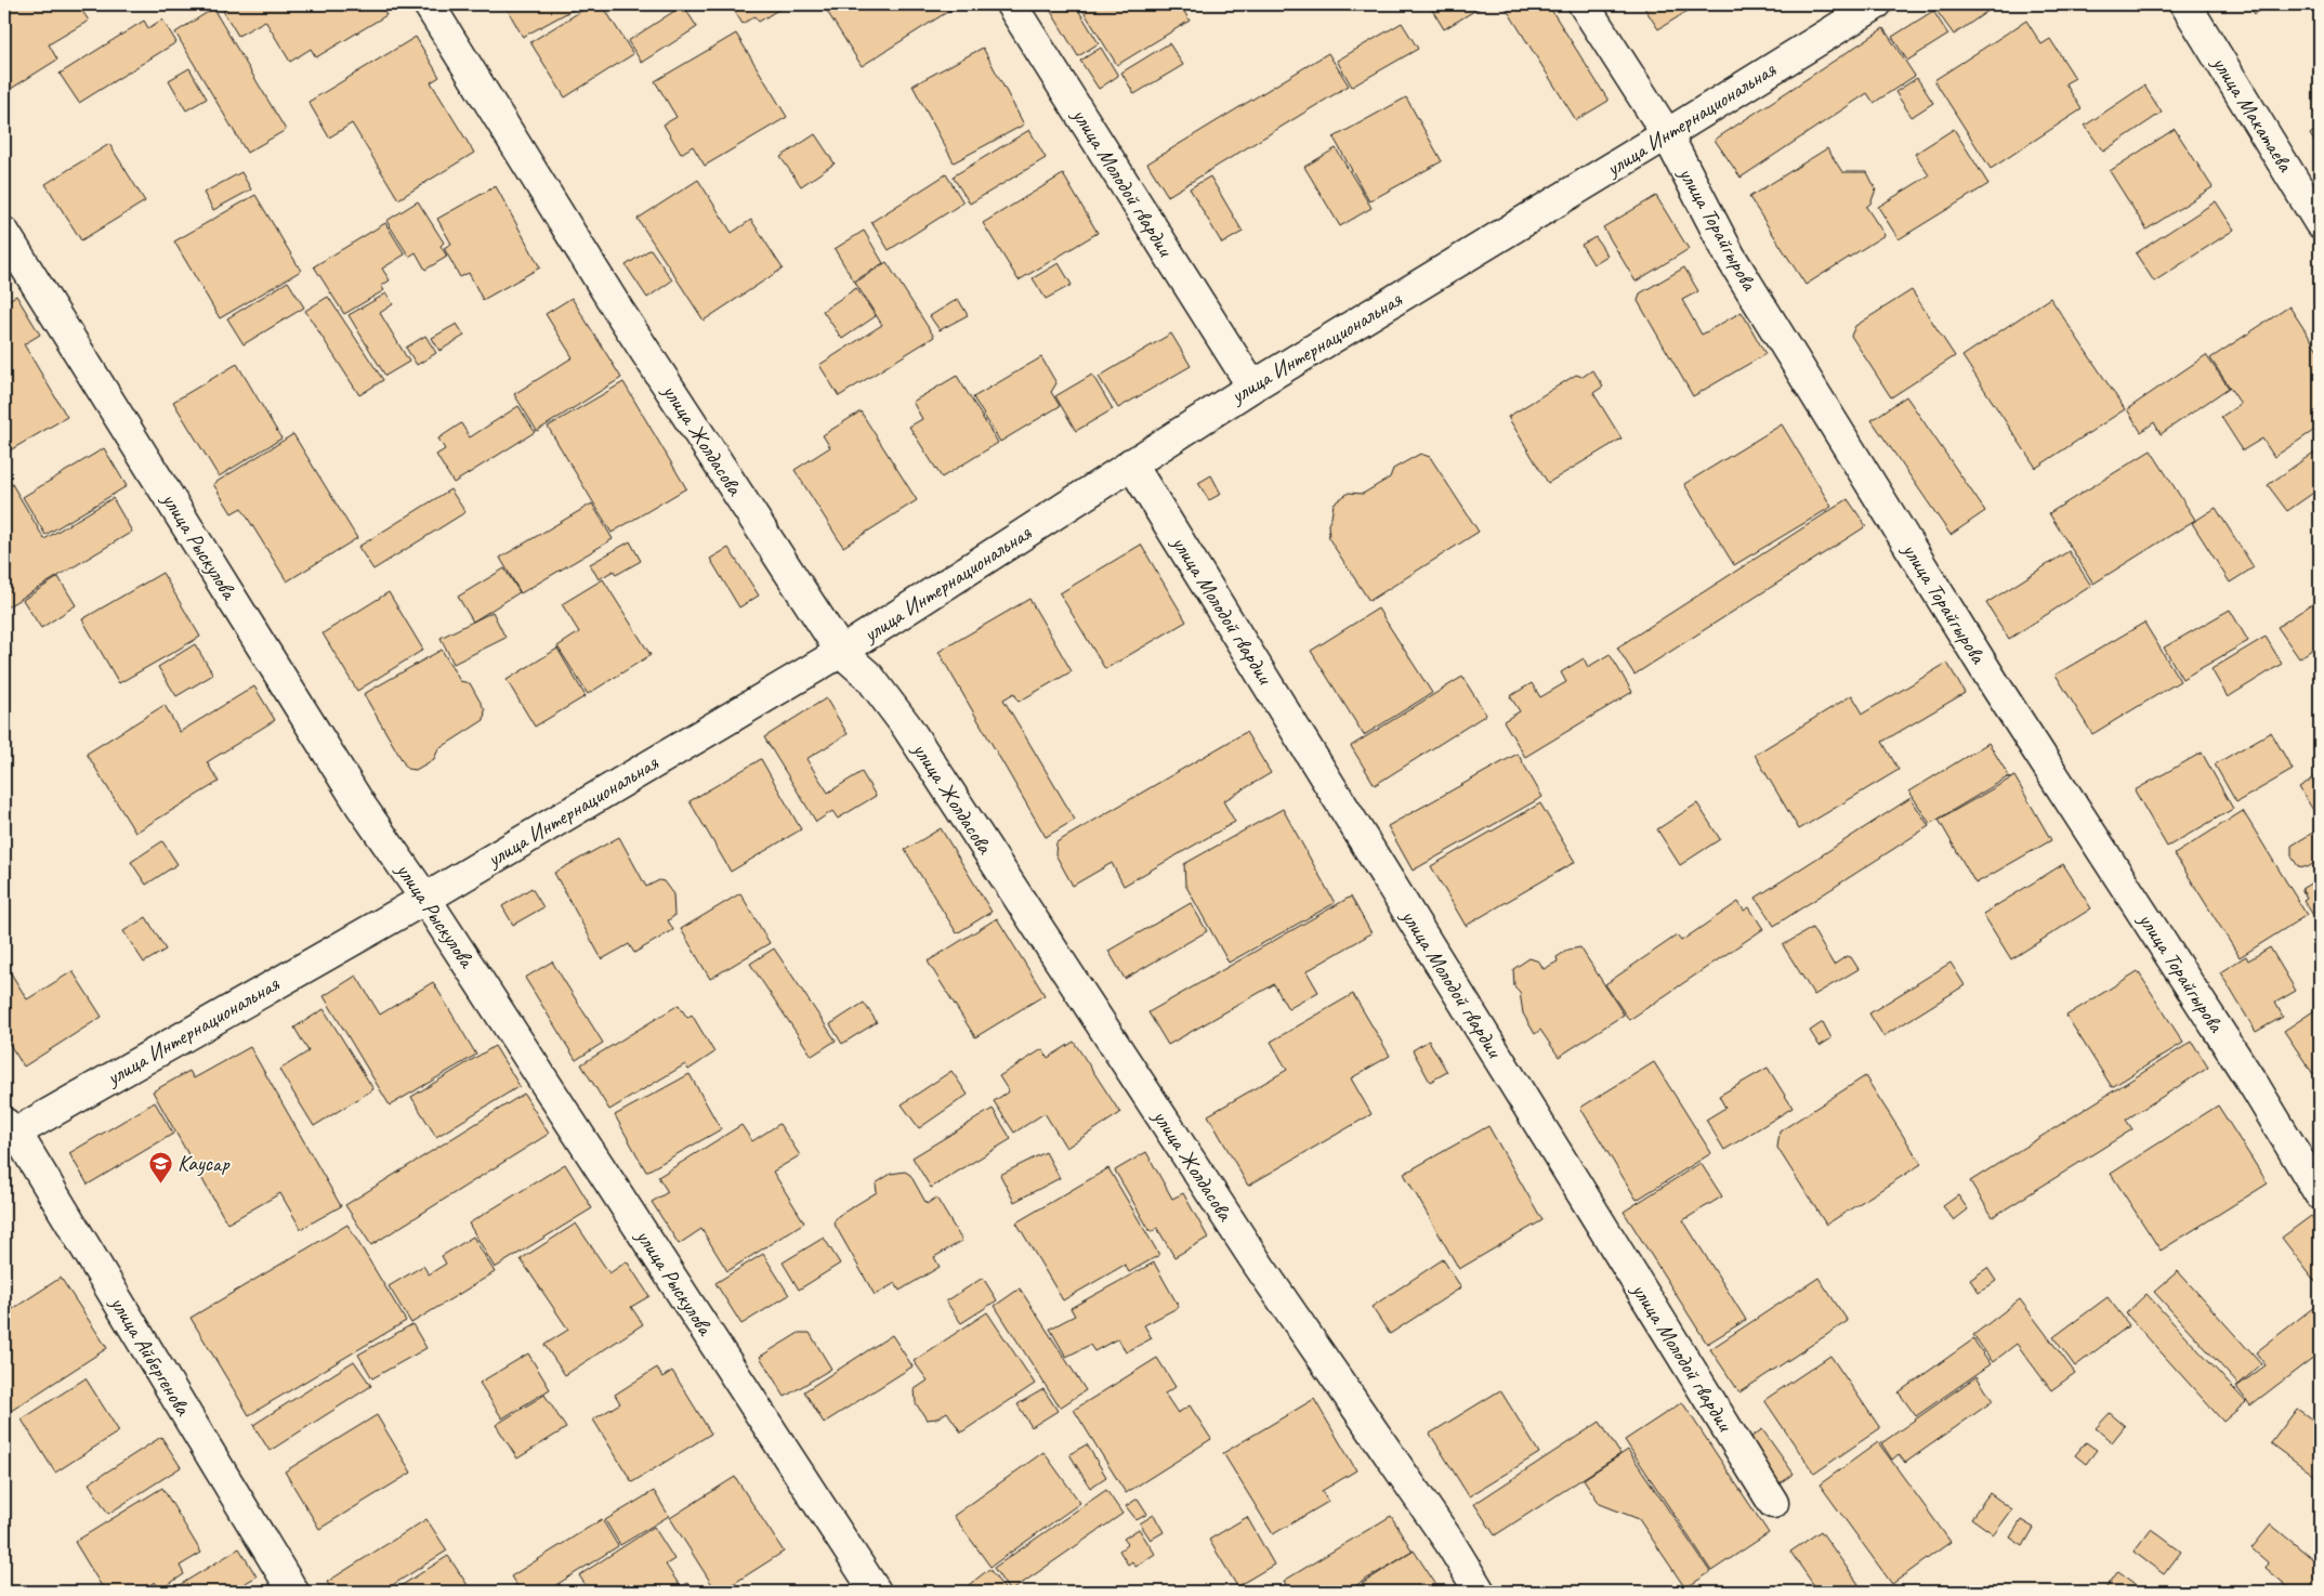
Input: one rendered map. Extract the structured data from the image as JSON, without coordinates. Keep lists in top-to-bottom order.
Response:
{
  "streets": {
    "street": [
      "улица Макатаева",
      "улица Интернациональная",
      "улица Молодой гвардии",
      "улица Торайгырова",
      "улица Жолдасова",
      "улица Рыскулова",
      "улица Айбергенова"
    ]
  },
  "crossings": [
    ["улица Интернациональная", "улица Молодой гвардии"],
    ["улица Интернациональная", "улица Торайгырова"],
    ["улица Интернациональная", "улица Жолдасова"],
    ["улица Интернациональная", "улица Рыскулова"],
    ["улица Интернациональная", "улица Айбергенова"]
  ],
  "places": {
    "school or university": ["Каусар"]
  }
}
